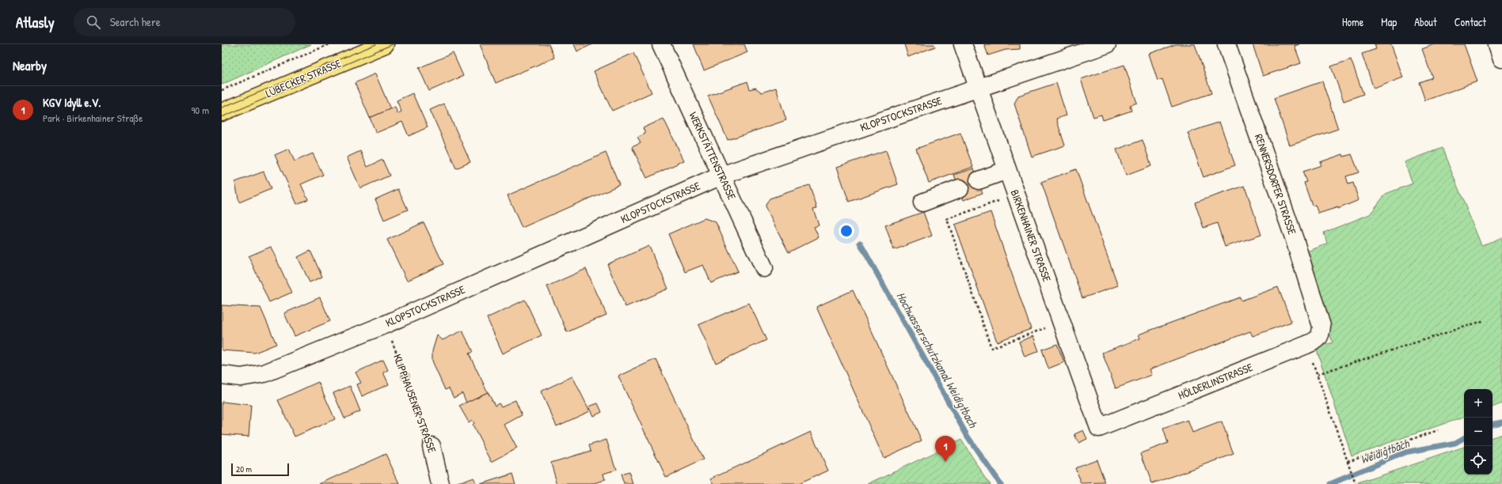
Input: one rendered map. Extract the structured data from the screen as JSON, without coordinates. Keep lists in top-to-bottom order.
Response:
{
  "streets": {
    "main road": ["LÜBECKER STRASSE"],
    "street": [
      "KLOPSTOCKSTRASSE",
      "WERKSTÄTTENSTRASSE",
      "RENNERSDORFER STRASSE",
      "BIRKENHAINER STRASSE",
      "HÖLDERLINSTRASSE",
      "KLIPPHAUSENER STRASSE"
    ]
  },
  "crossings": [
    ["KLOPSTOCKSTRASSE", "WERKSTÄTTENSTRASSE"],
    ["KLOPSTOCKSTRASSE", "BIRKENHAINER STRASSE"],
    ["KLOPSTOCKSTRASSE", "KLIPPHAUSENER STRASSE"],
    ["RENNERSDORFER STRASSE", "HÖLDERLINSTRASSE"],
    ["BIRKENHAINER STRASSE", "HÖLDERLINSTRASSE"]
  ],
  "water": ["Hochwasserschutzkanal Weidigtbach", "Weidigtbach"],
  "scale_bar": "20 m",
  "page": {
    "header": "Atlasly",
    "search": "Search here",
    "nav": [
      "Home",
      "Map",
      "About",
      "Contact"
    ],
    "heading": "Nearby",
    "list": [
      {
        "mark": "1",
        "name": "KGV Idyll e.V.",
        "note": "Park · Birkenhainer Straße",
        "value": "90 m"
      }
    ],
    "map_buttons": ["+", "−"],
    "pins": "1",
    "scale": "20 m"
  }
}
